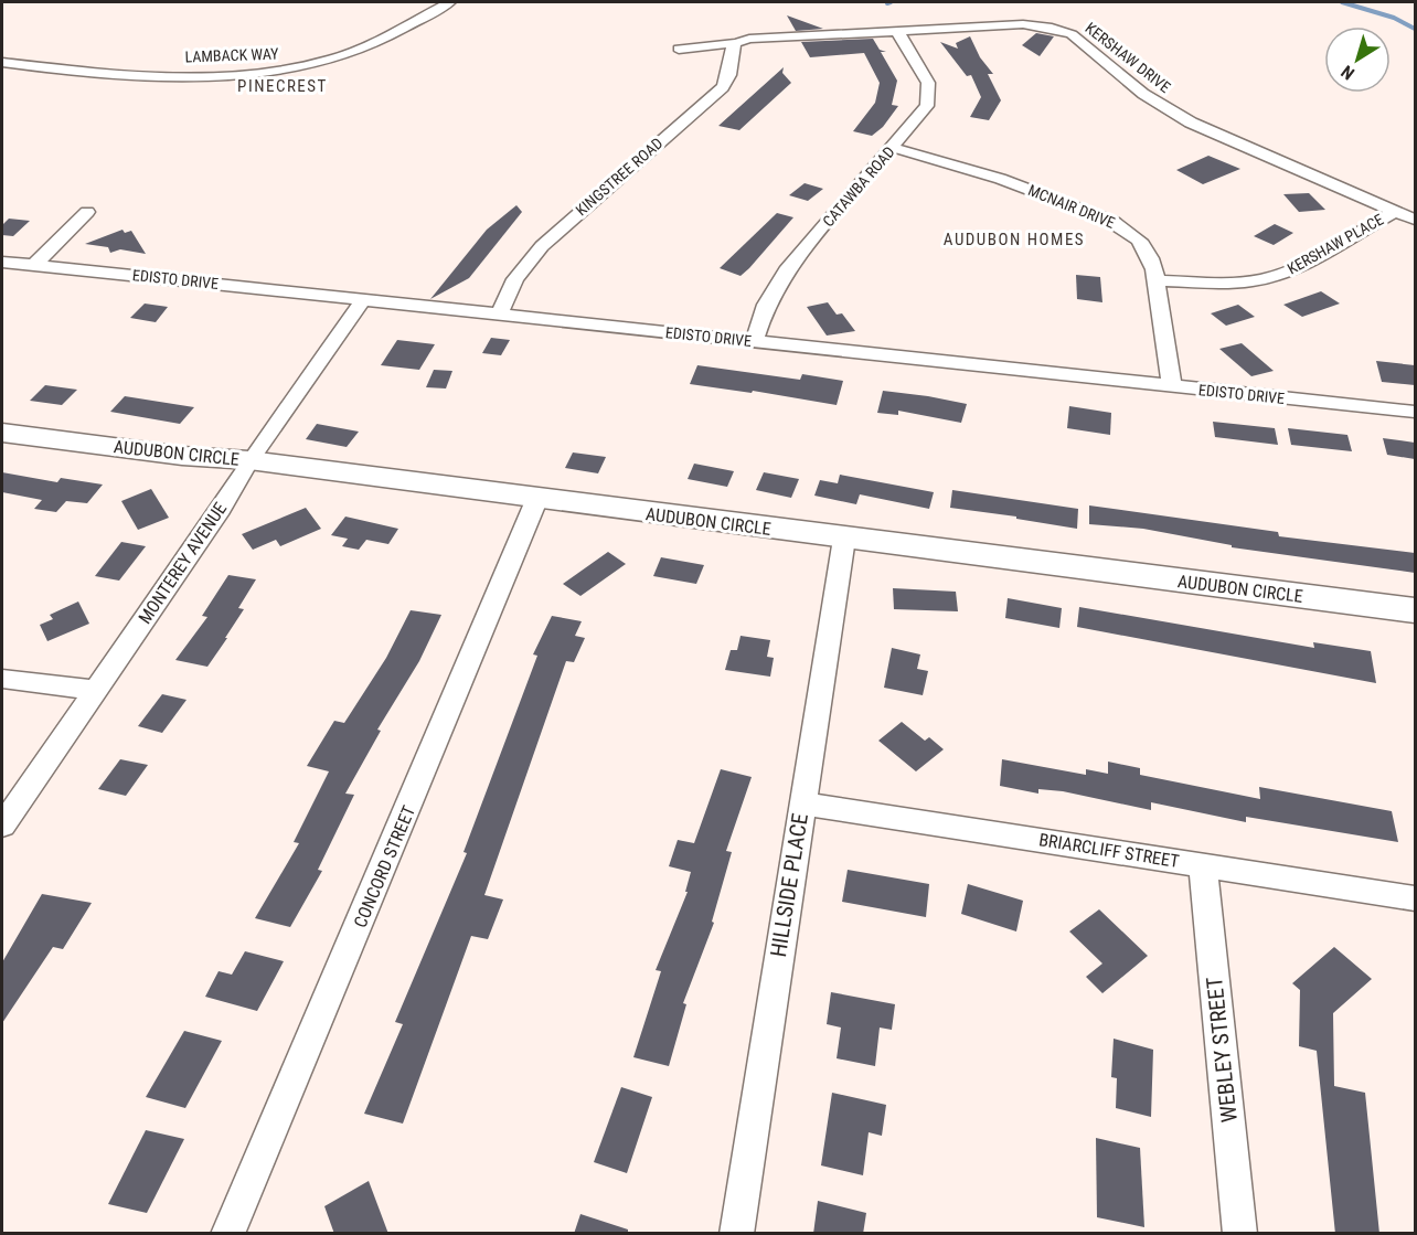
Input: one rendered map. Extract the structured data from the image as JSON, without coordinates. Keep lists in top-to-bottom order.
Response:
{
  "streets": {
    "street": [
      "LAMBACK WAY",
      "KERSHAW DRIVE",
      "KINGSTREE ROAD",
      "CATAWBA ROAD",
      "MCNAIR DRIVE",
      "KERSHAW PLACE",
      "EDISTO DRIVE",
      "AUDUBON CIRCLE",
      "MONTEREY AVENUE",
      "BRIARCLIFF STREET",
      "CONCORD STREET",
      "HILLSIDE PLACE",
      "WEBLEY STREET"
    ]
  },
  "crossings": [
    ["KERSHAW DRIVE", "KINGSTREE ROAD"],
    ["KERSHAW DRIVE", "CATAWBA ROAD"],
    ["KERSHAW DRIVE", "KERSHAW PLACE"],
    ["KINGSTREE ROAD", "EDISTO DRIVE"],
    ["CATAWBA ROAD", "MCNAIR DRIVE"],
    ["CATAWBA ROAD", "EDISTO DRIVE"],
    ["MCNAIR DRIVE", "KERSHAW PLACE"],
    ["MCNAIR DRIVE", "EDISTO DRIVE"],
    ["EDISTO DRIVE", "MONTEREY AVENUE"],
    ["AUDUBON CIRCLE", "MONTEREY AVENUE"],
    ["AUDUBON CIRCLE", "CONCORD STREET"],
    ["AUDUBON CIRCLE", "HILLSIDE PLACE"],
    ["BRIARCLIFF STREET", "HILLSIDE PLACE"],
    ["BRIARCLIFF STREET", "WEBLEY STREET"]
  ],
  "districts": ["PINECREST", "AUDUBON HOMES"],
  "north": "bottom left"
}
